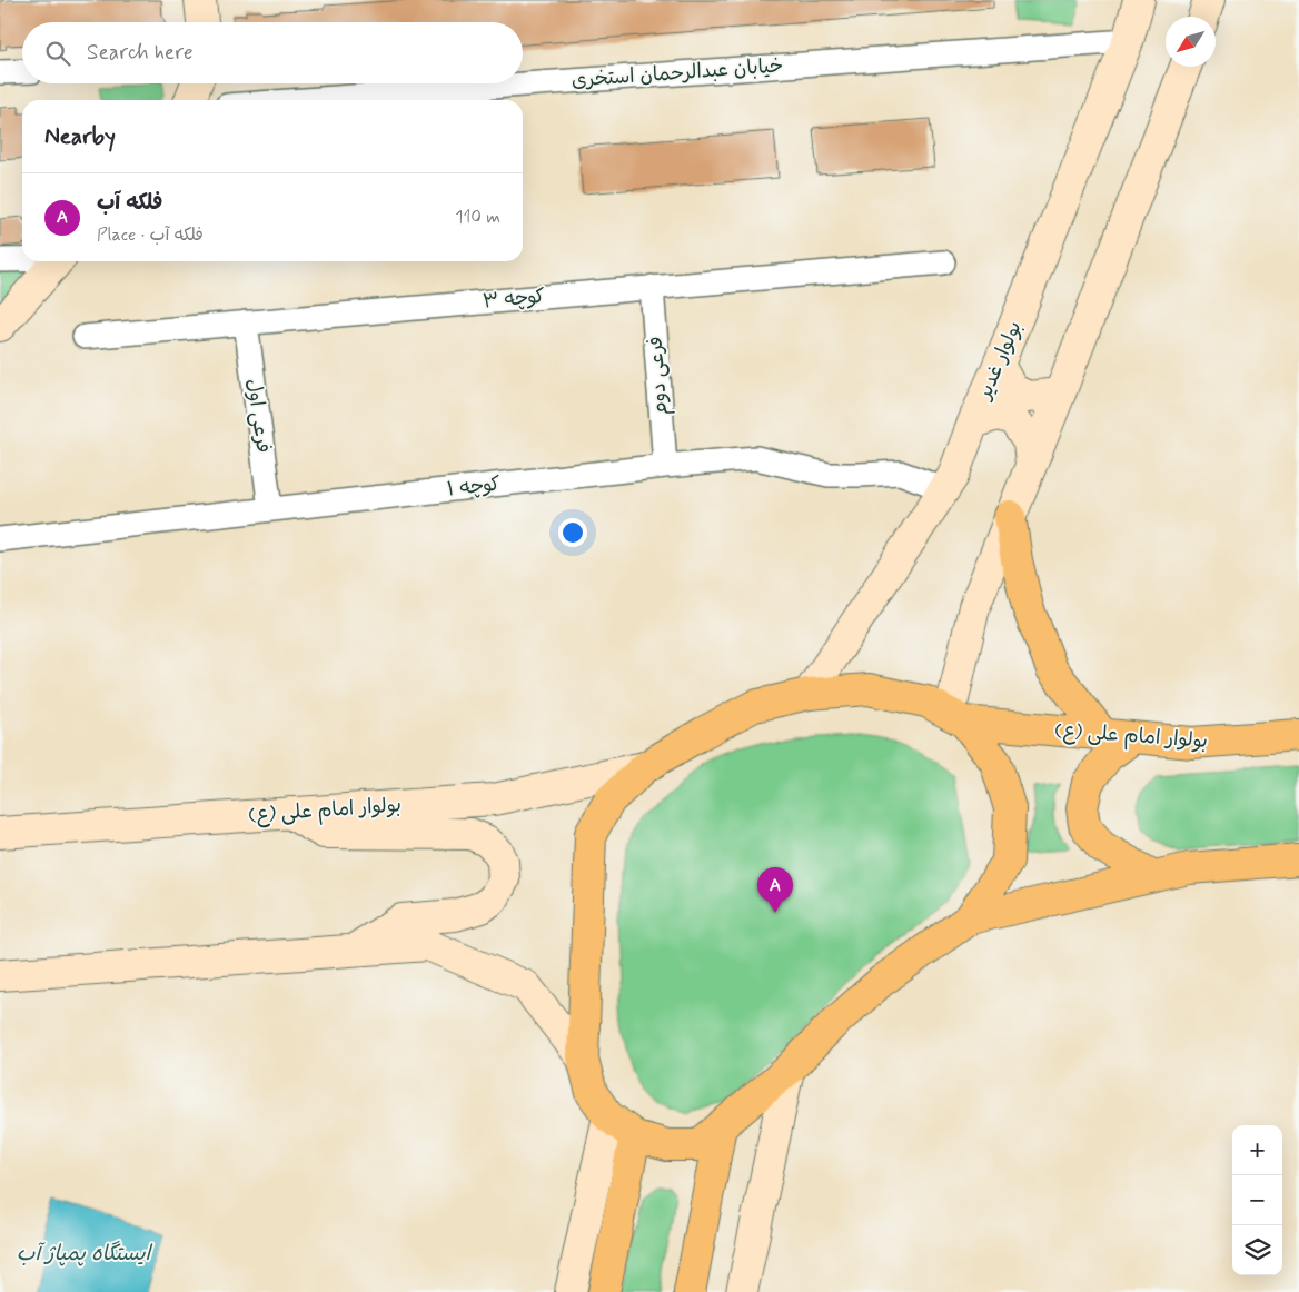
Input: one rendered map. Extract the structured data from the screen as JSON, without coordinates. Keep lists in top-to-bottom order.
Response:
{
  "streets": {
    "main road": ["بولوار امام علی (ع)"],
    "street": [
      "خیابان عبدالرحمان استخری",
      "کوچه ۳",
      "بولوار غدیر",
      "فرعی دوم",
      "فرعی اول",
      "کوچه ۱"
    ]
  },
  "crossings": [
    ["خیابان عبدالرحمان استخری", "بولوار غدیر"],
    ["کوچه ۳", "فرعی دوم"],
    ["کوچه ۳", "فرعی اول"],
    ["بولوار غدیر", "کوچه ۱"],
    ["فرعی دوم", "کوچه ۱"],
    ["فرعی اول", "کوچه ۱"]
  ],
  "water": ["ایستگاه پمپاژ آب"],
  "north": "bottom left",
  "page": {
    "search": "Search here",
    "heading": "Nearby",
    "list": [
      {
        "mark": "A",
        "name": "فلکه آب",
        "note": "Place · فلکه آب",
        "value": "110 m"
      }
    ],
    "pins": "A",
    "map_buttons": ["+", "−"]
  }
}
